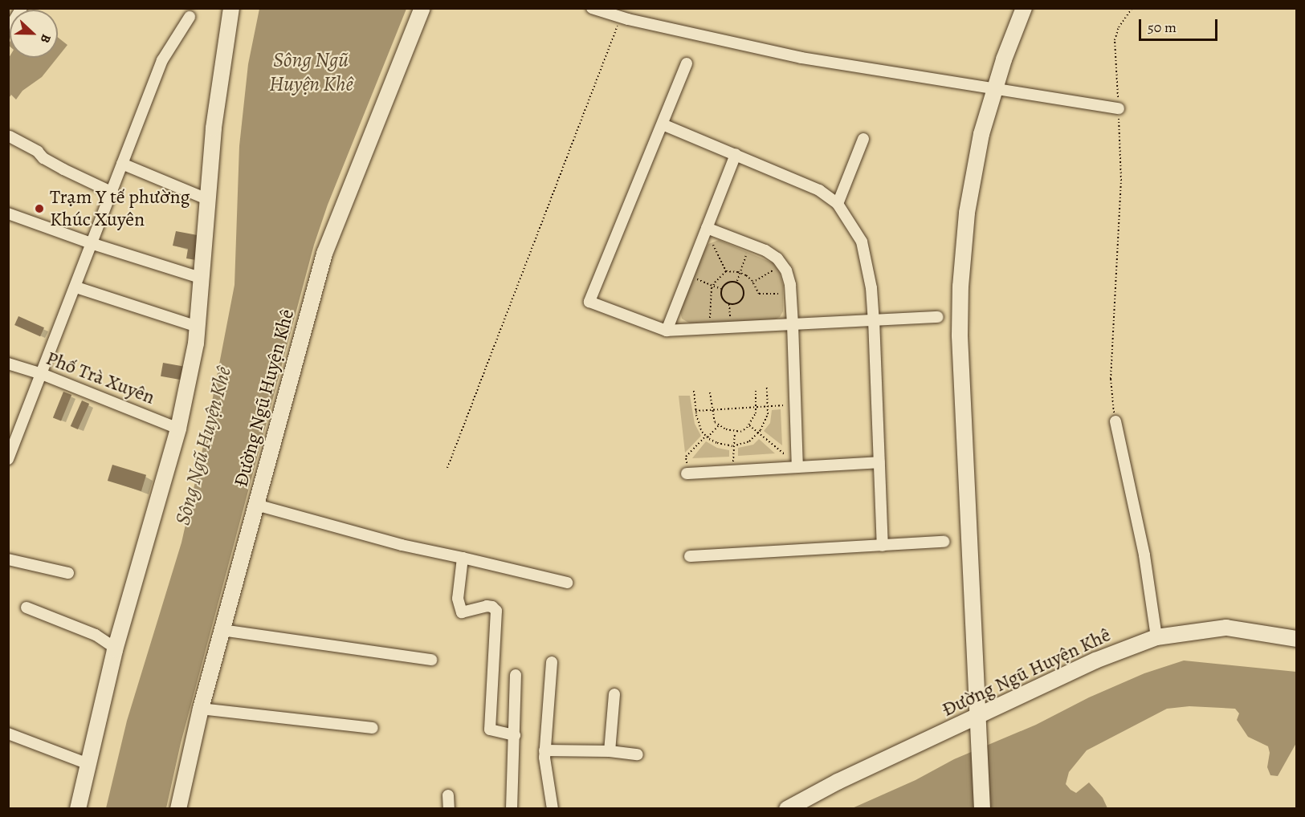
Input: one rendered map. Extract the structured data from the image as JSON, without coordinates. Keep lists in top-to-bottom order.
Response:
{
  "streets": {
    "street": ["Phố Trà Xuyên", "Đường Ngũ Huyện Khê"]
  },
  "water": ["Sông Ngũ Huyện Khê"],
  "places": ["Trạm Y tế phường Khúc Xuyên"],
  "scale_bar": "50 m",
  "north": "right"
}
